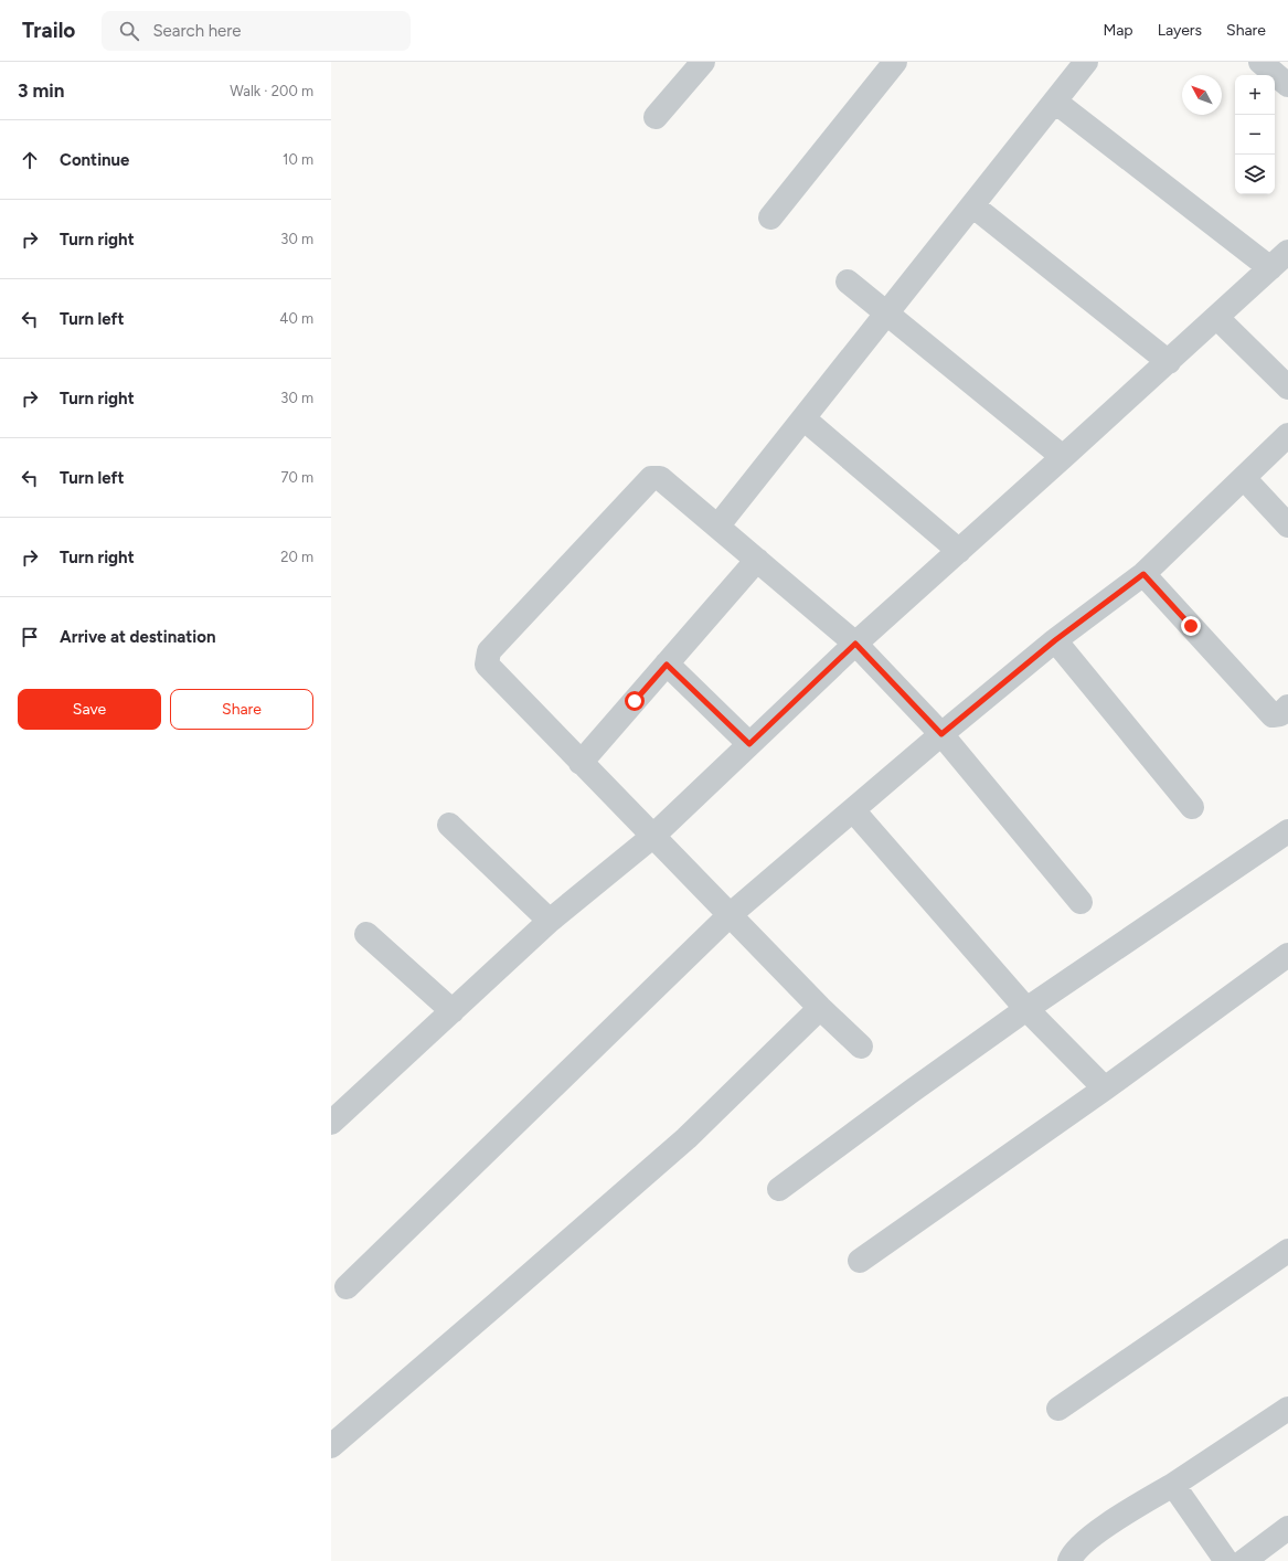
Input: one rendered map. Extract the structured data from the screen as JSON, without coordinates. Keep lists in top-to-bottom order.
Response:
{
  "north": "top left",
  "page": {
    "header": "Trailo",
    "search": "Search here",
    "nav": ["Map", "Layers", "Share"],
    "heading": ["3 min", "Walk · 200 m"],
    "map_buttons": ["+", "−"],
    "list": [
      ["Continue", "10 m"],
      ["Turn right", "30 m"],
      ["Turn left", "40 m"],
      ["Turn right", "30 m"],
      ["Turn left", "70 m"],
      ["Turn right", "20 m"],
      "Arrive at destination"
    ],
    "buttons": ["Save", "Share"]
  }
}
